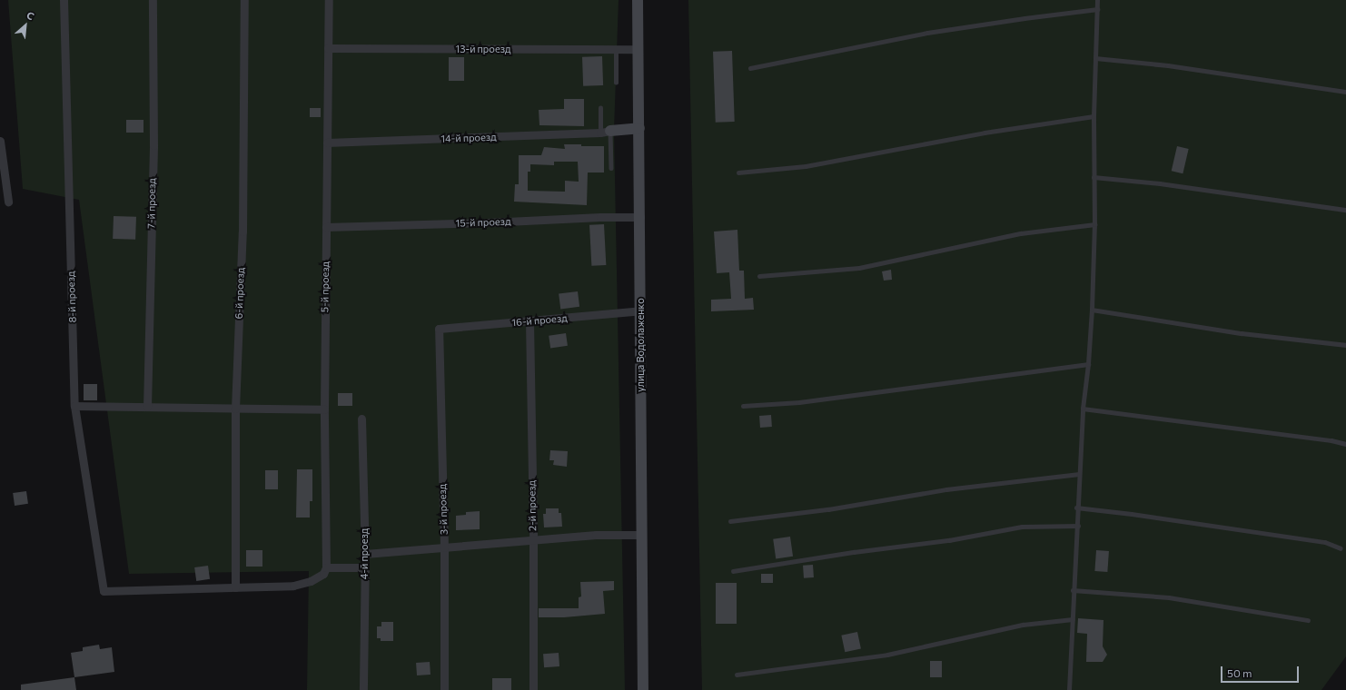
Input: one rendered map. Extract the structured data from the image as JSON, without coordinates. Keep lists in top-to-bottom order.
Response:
{
  "streets": {
    "main road": ["улица Водолаженко"],
    "street": [
      "13-й проезд",
      "14-й проезд",
      "7-й проезд",
      "15-й проезд",
      "5-й проезд",
      "6-й проезд",
      "8-й проезд",
      "16-й проезд",
      "2-й проезд",
      "3-й проезд",
      "4-й проезд"
    ]
  },
  "crossings": [
    ["13-й проезд", "5-й проезд"],
    ["13-й проезд", "улица Водолаженко"],
    ["14-й проезд", "5-й проезд"],
    ["15-й проезд", "5-й проезд"],
    ["15-й проезд", "улица Водолаженко"],
    ["6-й проезд", "8-й проезд"],
    ["16-й проезд", "улица Водолаженко"],
    ["16-й проезд", "2-й проезд"],
    ["16-й проезд", "3-й проезд"]
  ],
  "scale_bar": "50 m",
  "north": "top right"
}
